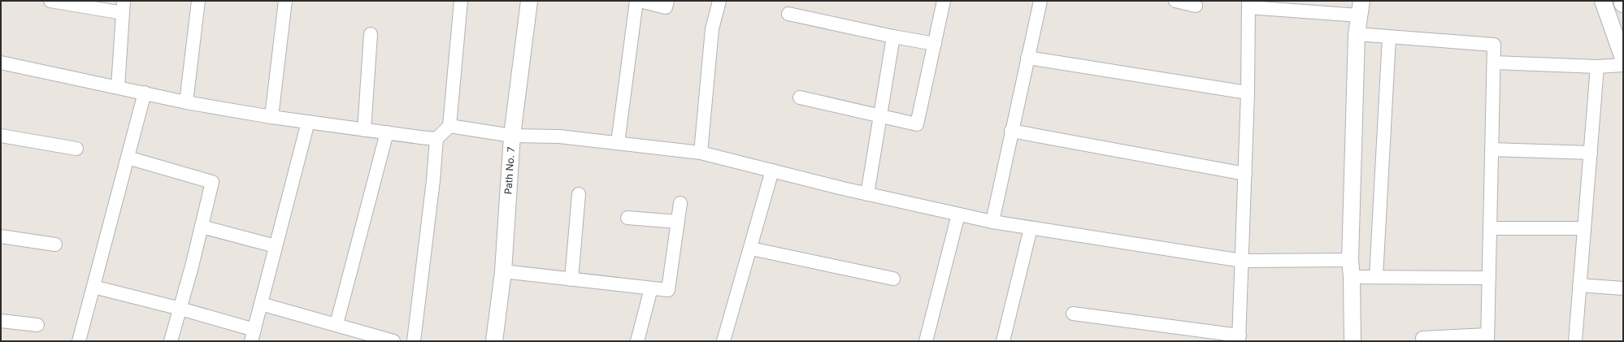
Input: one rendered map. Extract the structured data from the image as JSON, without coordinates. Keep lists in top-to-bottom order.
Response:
{
  "streets": {
    "street": ["Path No. 7"]
  }
}
